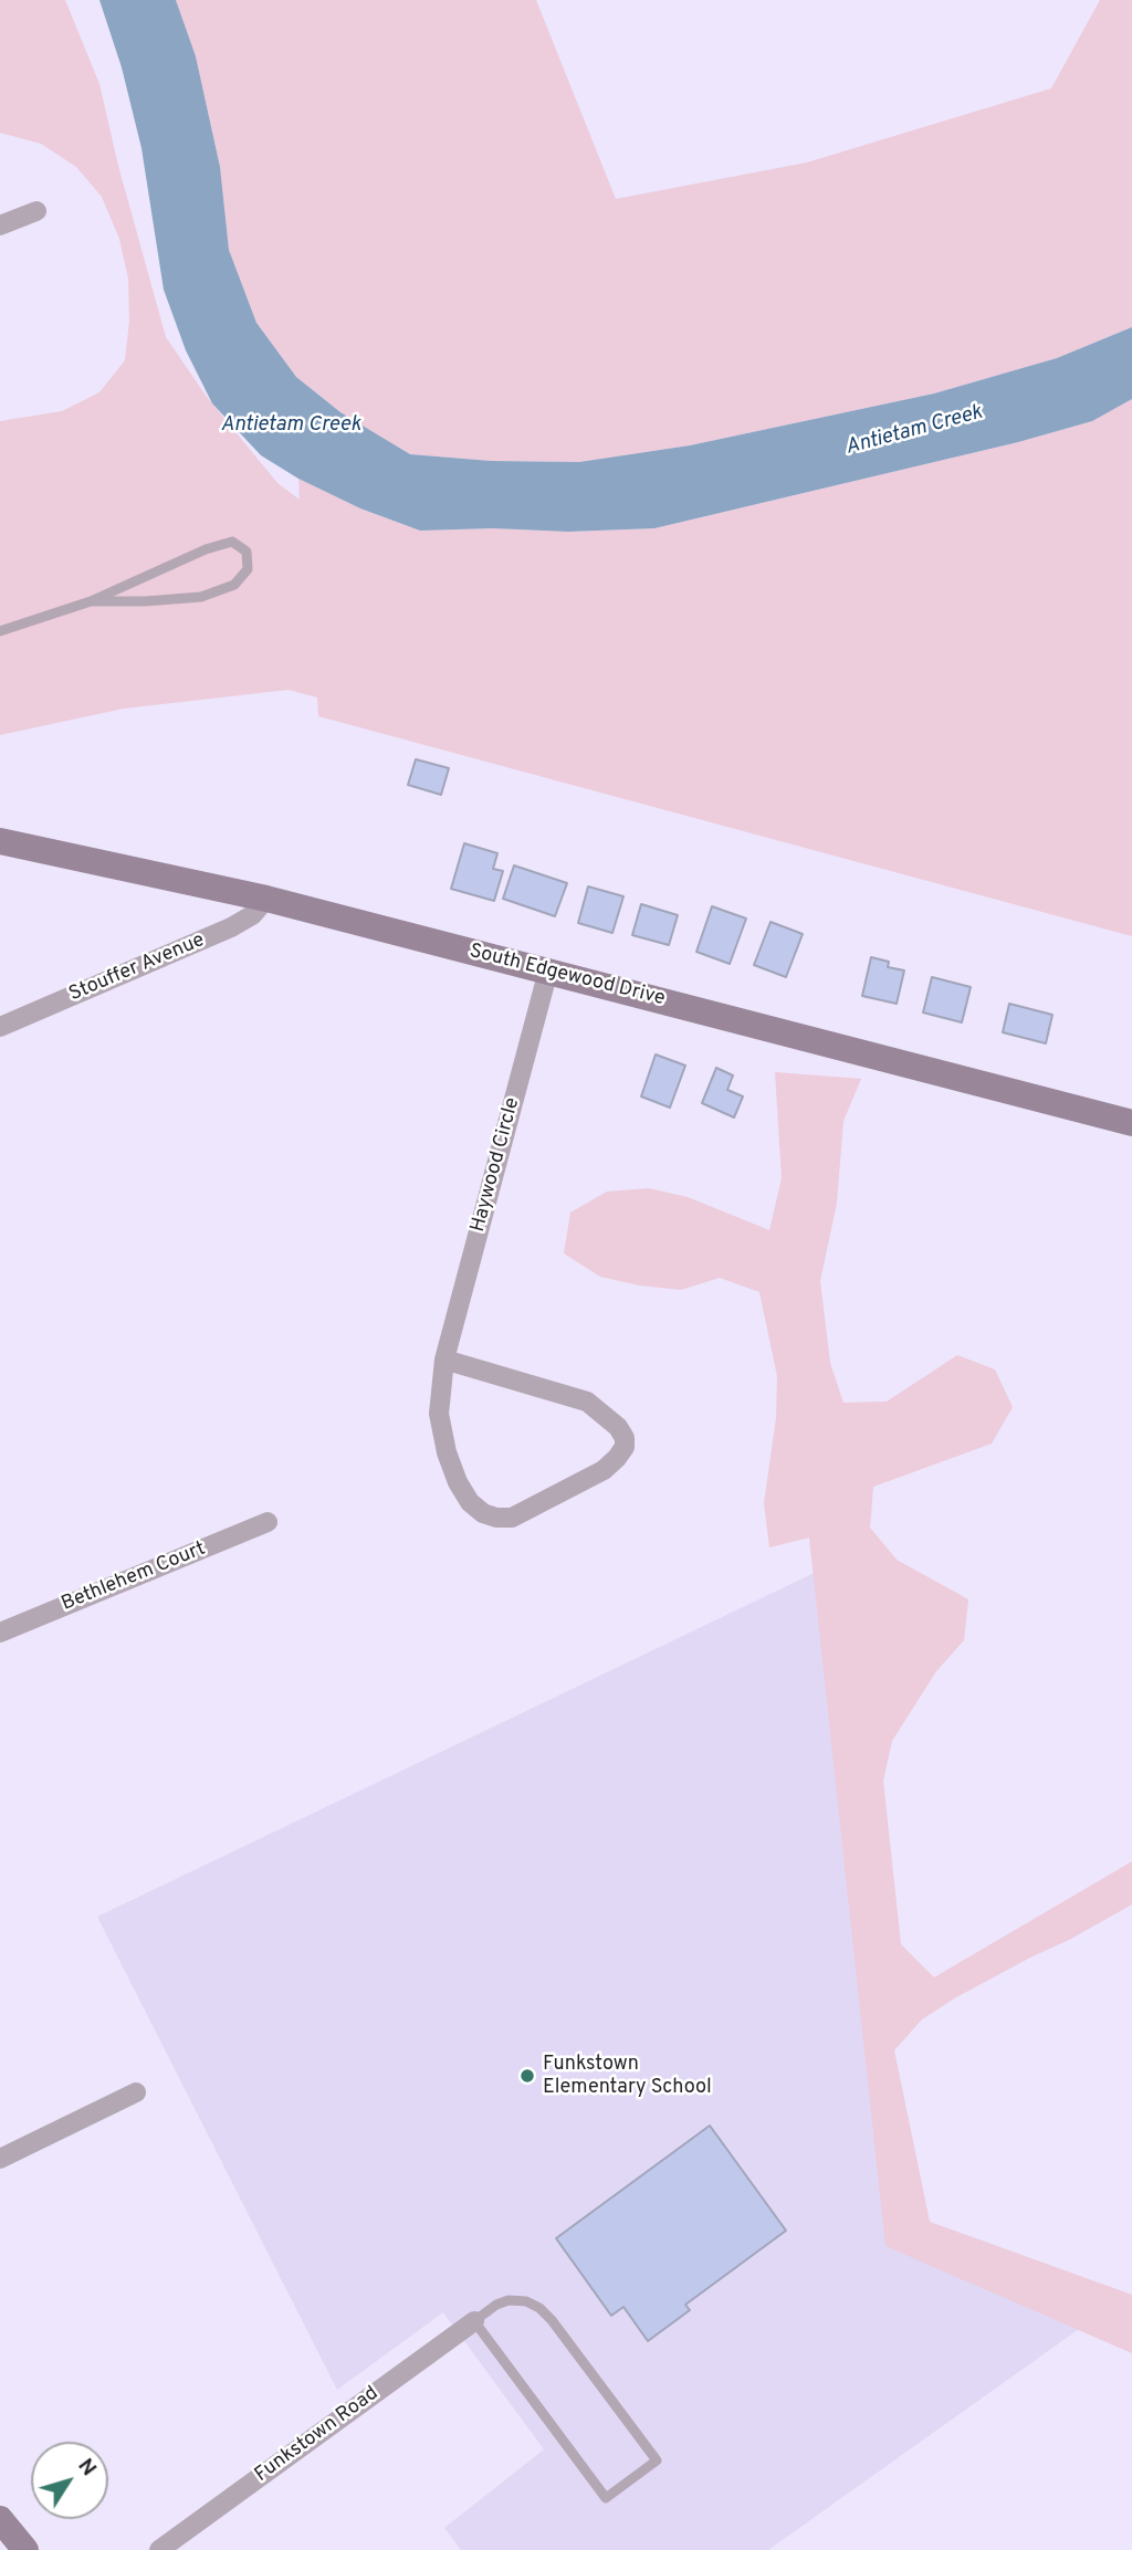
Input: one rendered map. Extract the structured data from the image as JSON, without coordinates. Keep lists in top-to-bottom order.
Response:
{
  "streets": {
    "main road": ["South Edgewood Drive"],
    "street": [
      "Stouffer Avenue",
      "Haywood Circle",
      "Bethlehem Court",
      "Funkstown Road"
    ]
  },
  "crossings": [
    ["Stouffer Avenue", "South Edgewood Drive"],
    ["South Edgewood Drive", "Haywood Circle"]
  ],
  "water": ["Antietam Creek"],
  "places": ["Funkstown Elementary School"],
  "north": "top right"
}
